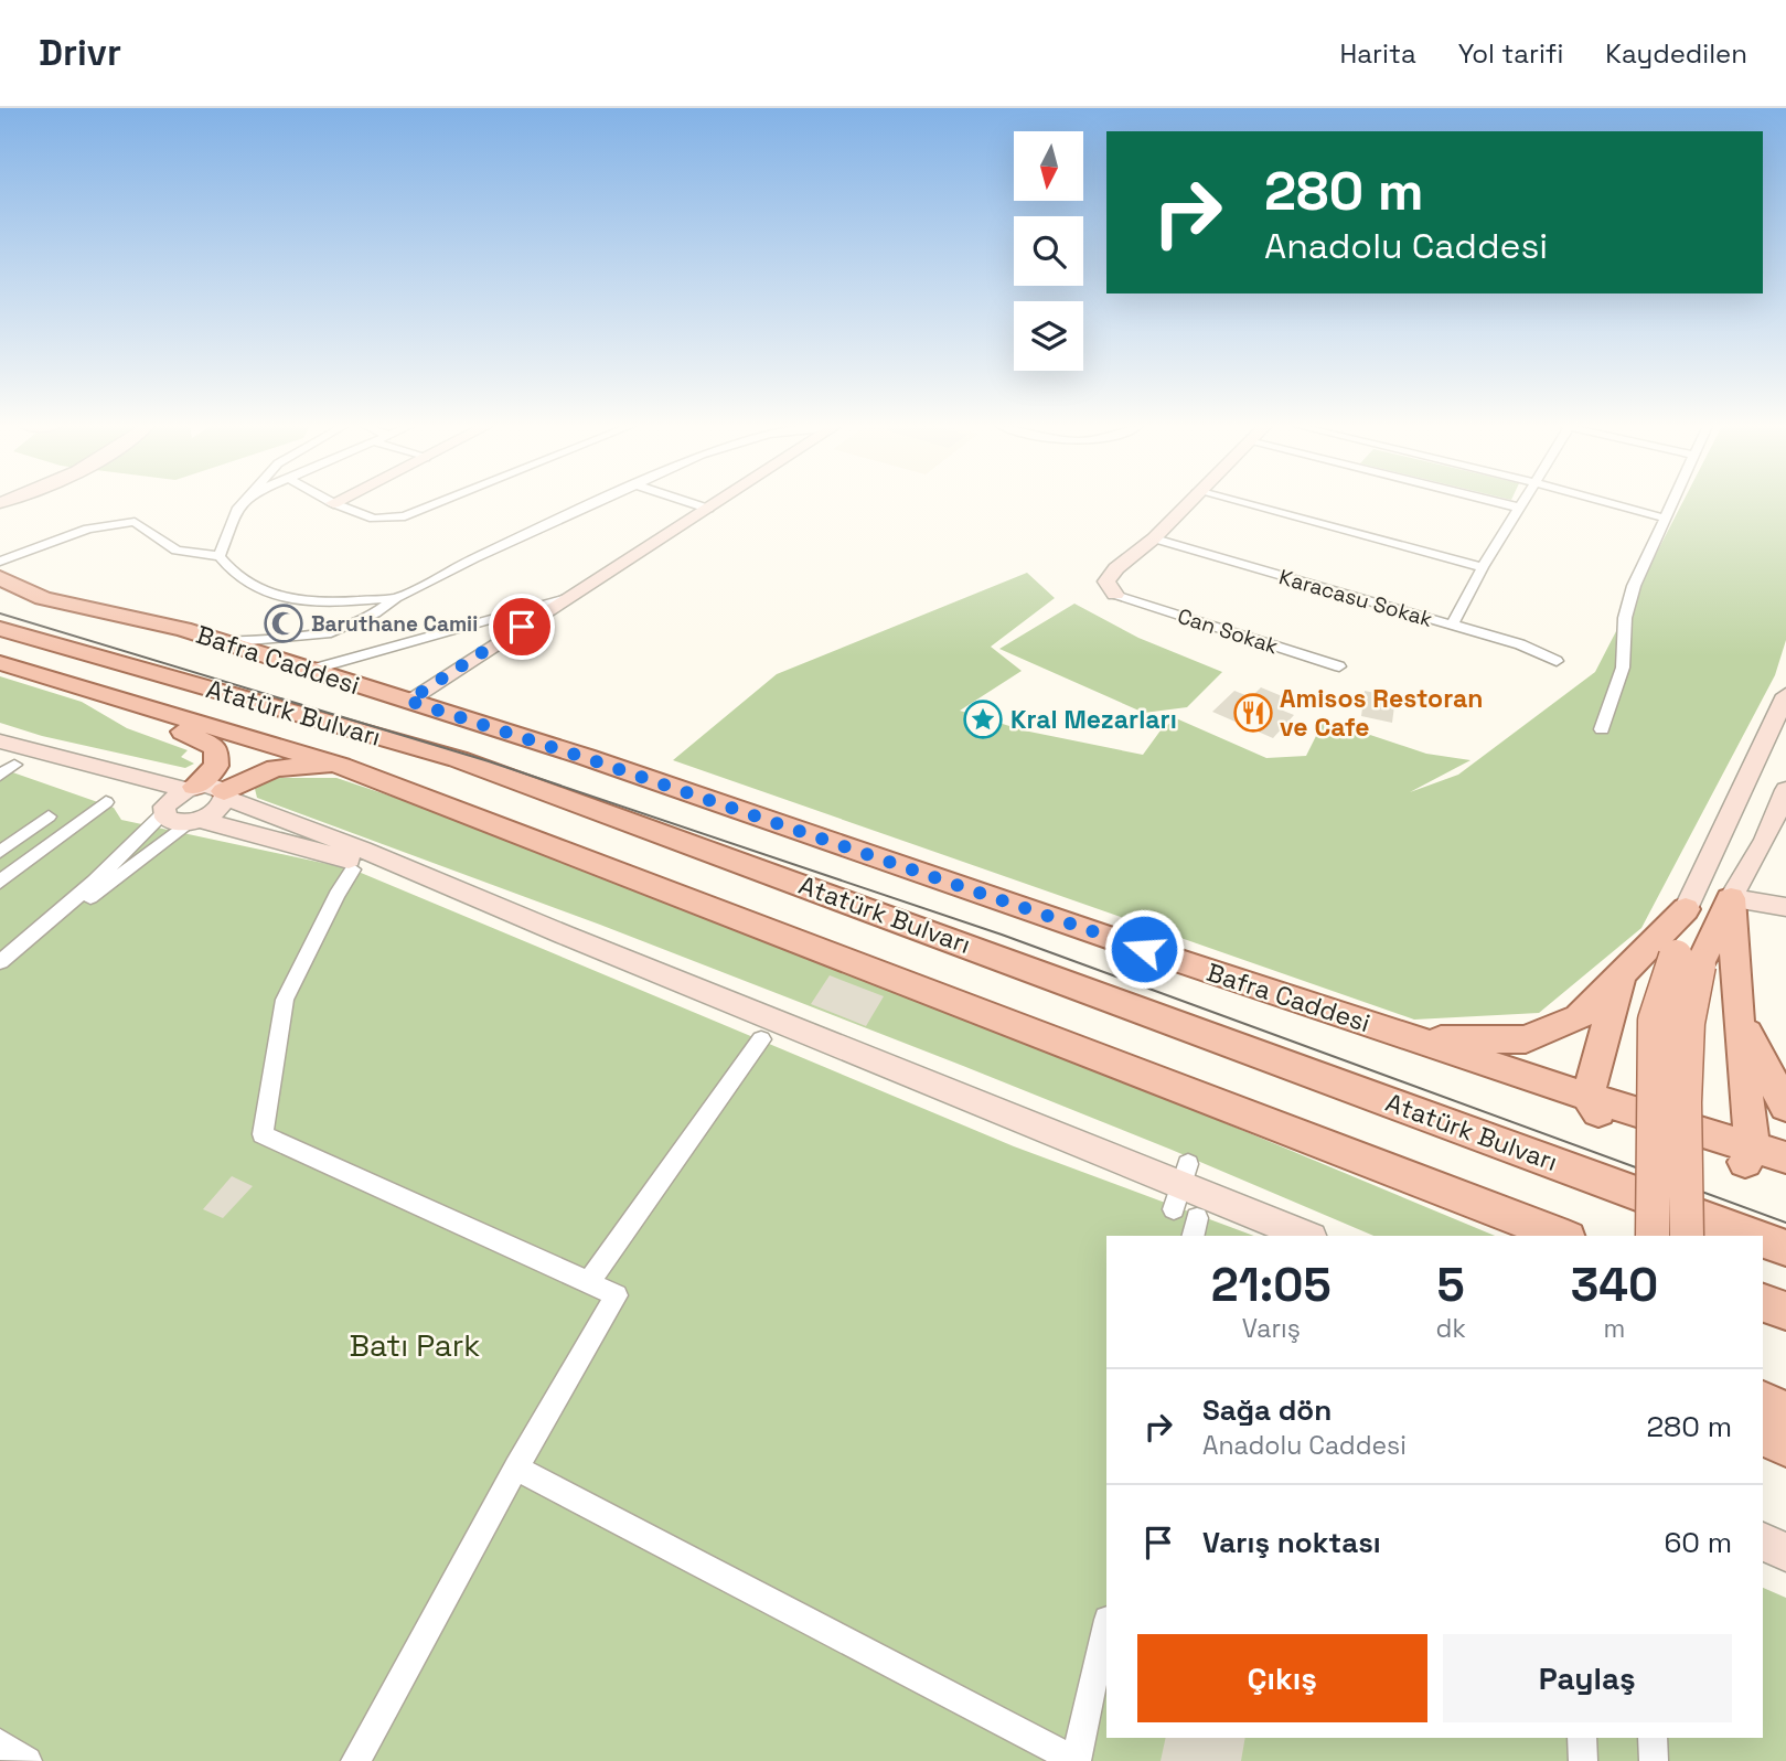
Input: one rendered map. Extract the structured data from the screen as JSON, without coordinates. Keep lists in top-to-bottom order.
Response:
{
  "streets": {
    "main road": ["Bafra Caddesi", "Atatürk Bulvarı"],
    "street": ["Karacasu Sokak", "Can Sokak"]
  },
  "parks": ["Batı Park"],
  "places": {
    "mosque": ["Baruthane Camii"],
    "restaurant": ["Amisos Restoran ve Cafe"],
    "place": ["Kral Mezarları"]
  },
  "north": "bottom",
  "page": {
    "header": "Drivr",
    "nav": ["Harita", "Yol tarifi", "Kaydedilen"],
    "turn": ["280 m", "Anadolu Caddesi"],
    "eta": [
      "21:05",
      "Varış",
      "5",
      "dk",
      "340",
      "m"
    ],
    "list": [
      {
        "name": "Sağa dön",
        "note": "Anadolu Caddesi",
        "value": "280 m"
      },
      {
        "name": "Varış noktası",
        "value": "60 m"
      }
    ],
    "buttons": ["Çıkış", "Paylaş"]
  }
}
